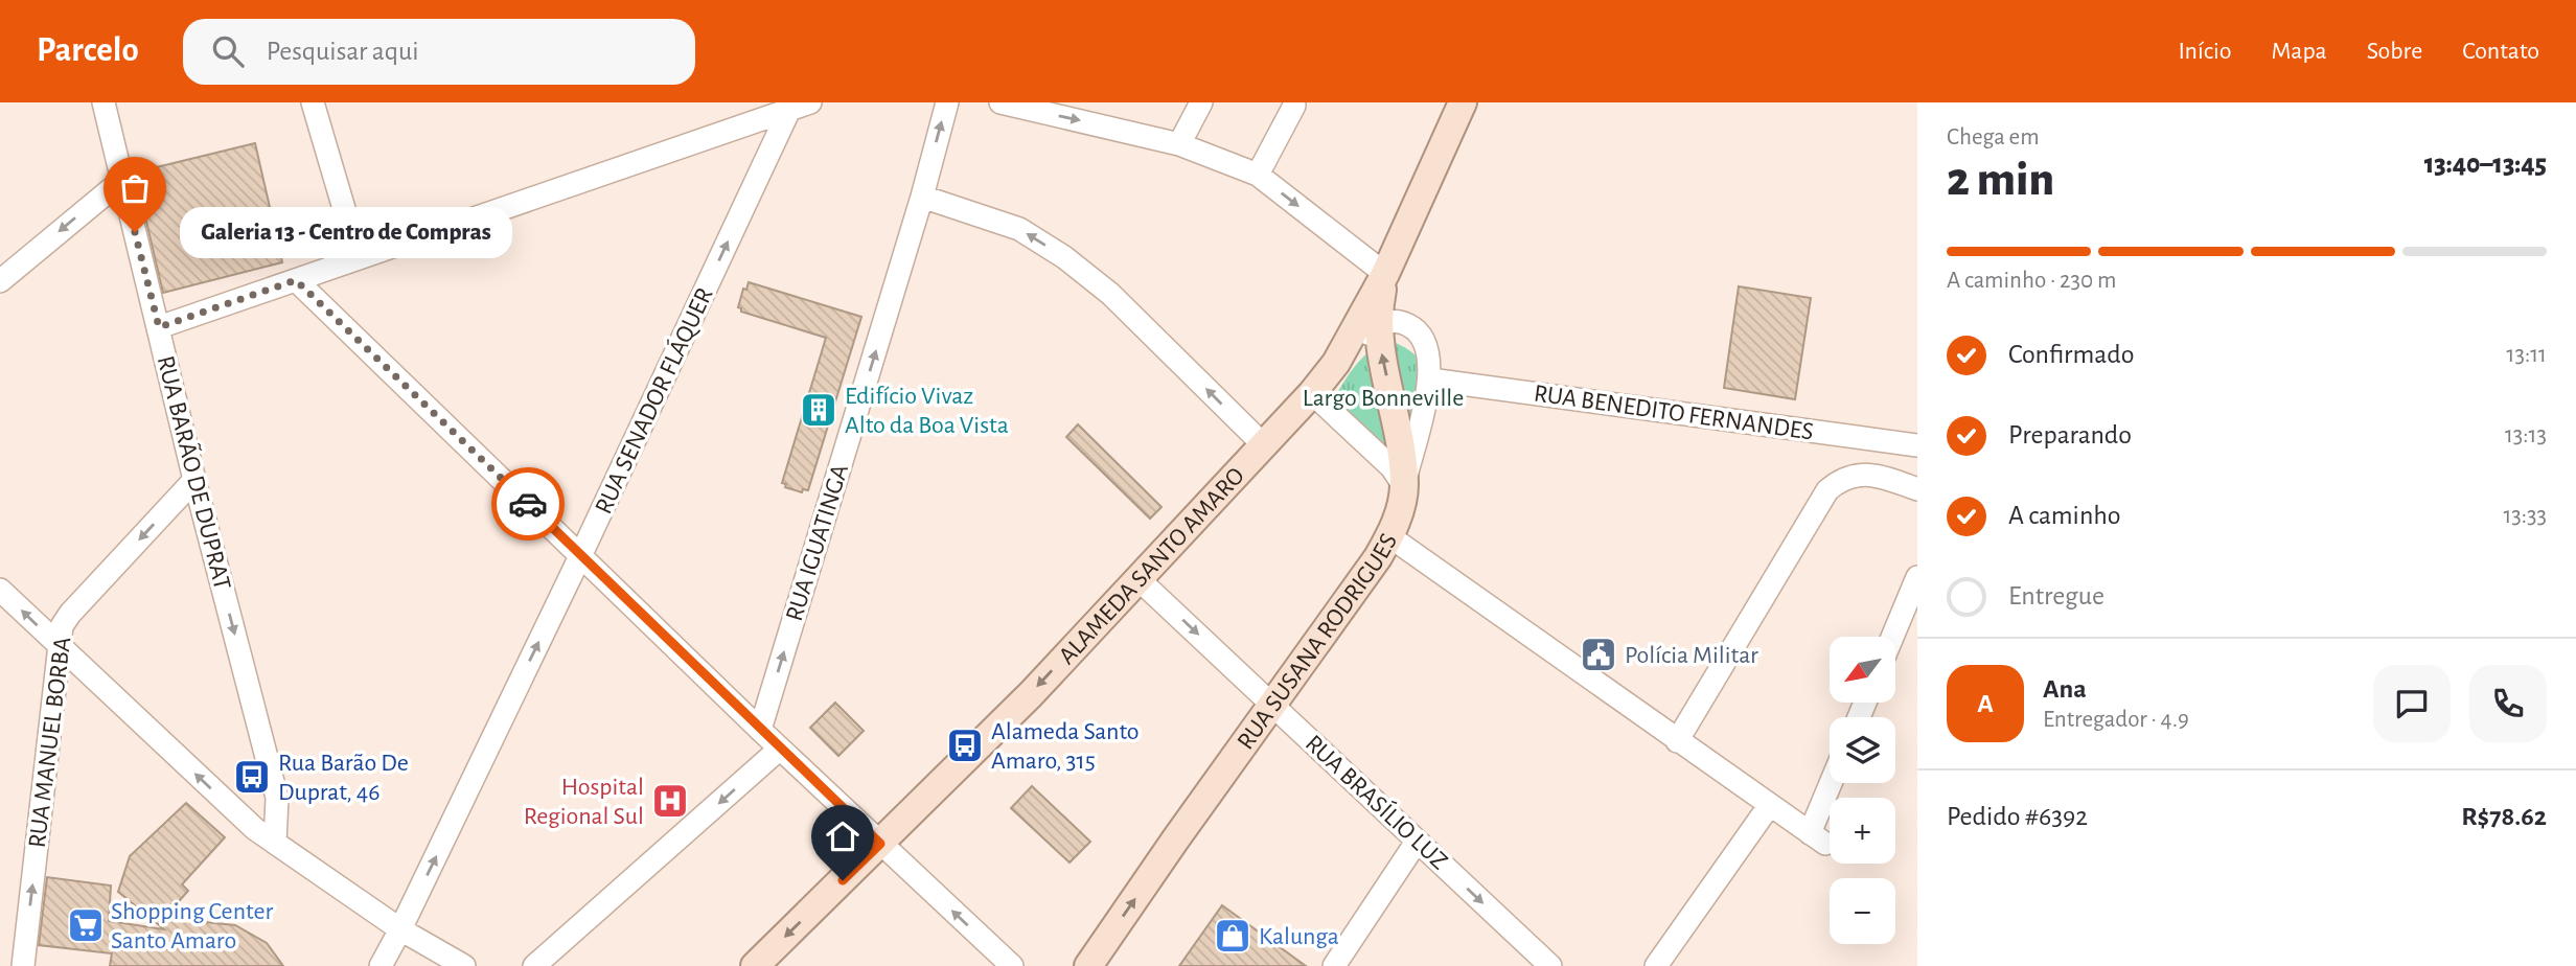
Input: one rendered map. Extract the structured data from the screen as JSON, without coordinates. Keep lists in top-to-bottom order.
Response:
{
  "streets": {
    "main road": ["ALAMEDA SANTO AMARO", "RUA SUSANA RODRIGUES"],
    "street": [
      "RUA SENADOR FLÁQUER",
      "RUA BENEDITO FERNANDES",
      "RUA BARÃO DE DUPRAT",
      "RUA IGUATINGA",
      "RUA MANUEL BORBA",
      "RUA BRASÍLIO LUZ"
    ]
  },
  "crossings": [
    ["RUA BARÃO DE DUPRAT", "RUA MANUEL BORBA"],
    ["ALAMEDA SANTO AMARO", "RUA SUSANA RODRIGUES"],
    ["ALAMEDA SANTO AMARO", "RUA BRASÍLIO LUZ"],
    ["RUA SUSANA RODRIGUES", "RUA BRASÍLIO LUZ"]
  ],
  "one_way": [
    "RUA SENADOR FLÁQUER",
    "RUA BARÃO DE DUPRAT",
    "RUA IGUATINGA",
    "ALAMEDA SANTO AMARO",
    "RUA SUSANA RODRIGUES",
    "RUA BRASÍLIO LUZ"
  ],
  "parks": ["Largo Bonneville"],
  "places": {
    "other": ["Galeria 13 - Centro de Compras"],
    "building": ["Edifício Vivaz Alto da Boa Vista"],
    "public building": ["Polícia Militar"],
    "bus stop": ["Alameda Santo Amaro, 315", "Rua Barão De Duprat, 46"],
    "hospital": ["Hospital Regional Sul"],
    "supermarket": ["Shopping Center Santo Amaro"],
    "shop": ["Kalunga"]
  },
  "north": "bottom left",
  "page": {
    "header": "Parcelo",
    "search": "Pesquisar aqui",
    "nav": [
      "Início",
      "Mapa",
      "Sobre",
      "Contato"
    ],
    "heading": ["2 min", "Chega em", "13:40–13:45"],
    "panel": [
      "Ana",
      "Entregador · 4.9",
      "Pedido #6392",
      "R$78.62"
    ],
    "bubble": "Galeria 13 - Centro de Compras",
    "bar": "A caminho · 230 m",
    "list": [
      ["Confirmado", "13:11"],
      ["Preparando", "13:13"],
      ["A caminho", "13:33"],
      "Entregue"
    ],
    "map_buttons": ["+", "−"],
    "round": "A"
  }
}
